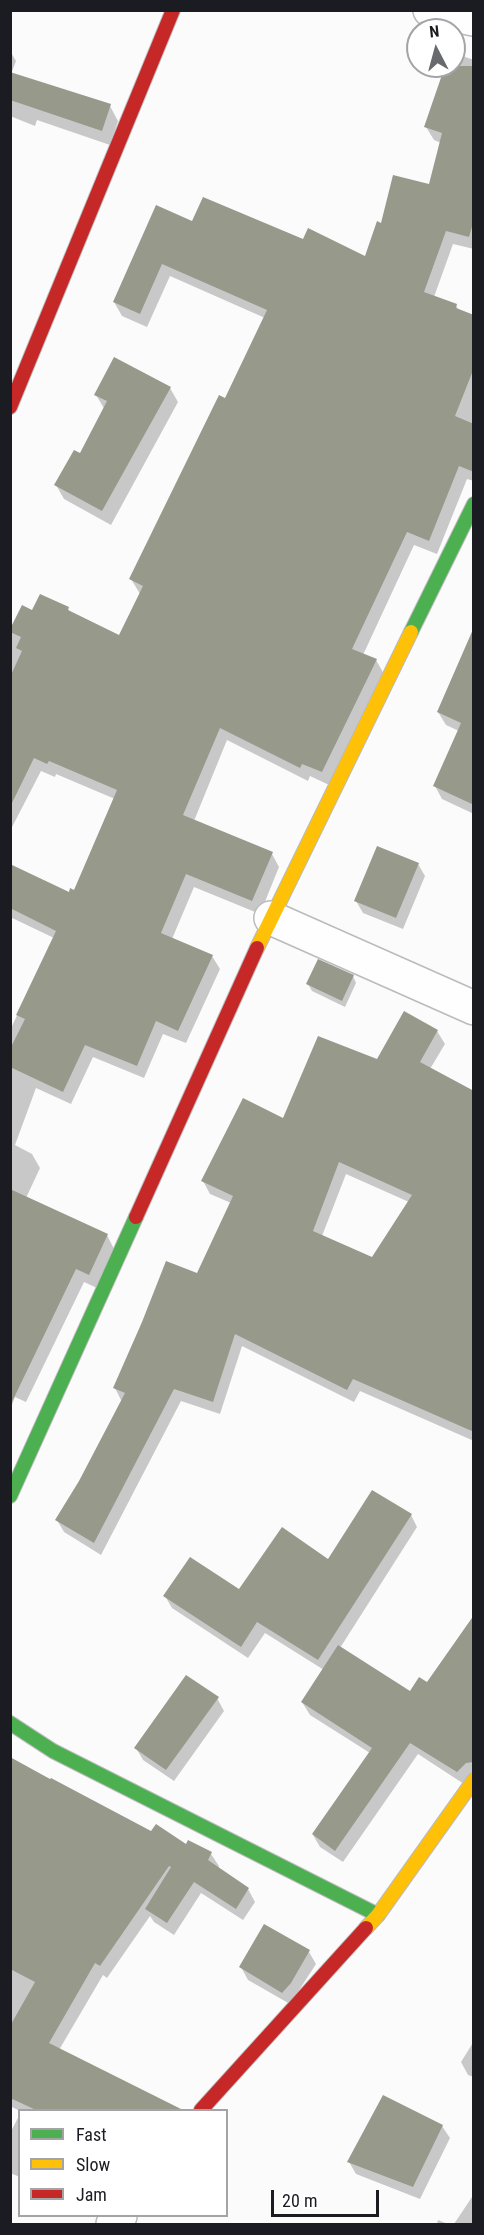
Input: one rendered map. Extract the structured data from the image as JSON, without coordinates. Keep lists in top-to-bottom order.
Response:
{
  "legend": ["Fast", "Slow", "Jam"],
  "scale_bar": "20 m",
  "north": "top"
}
